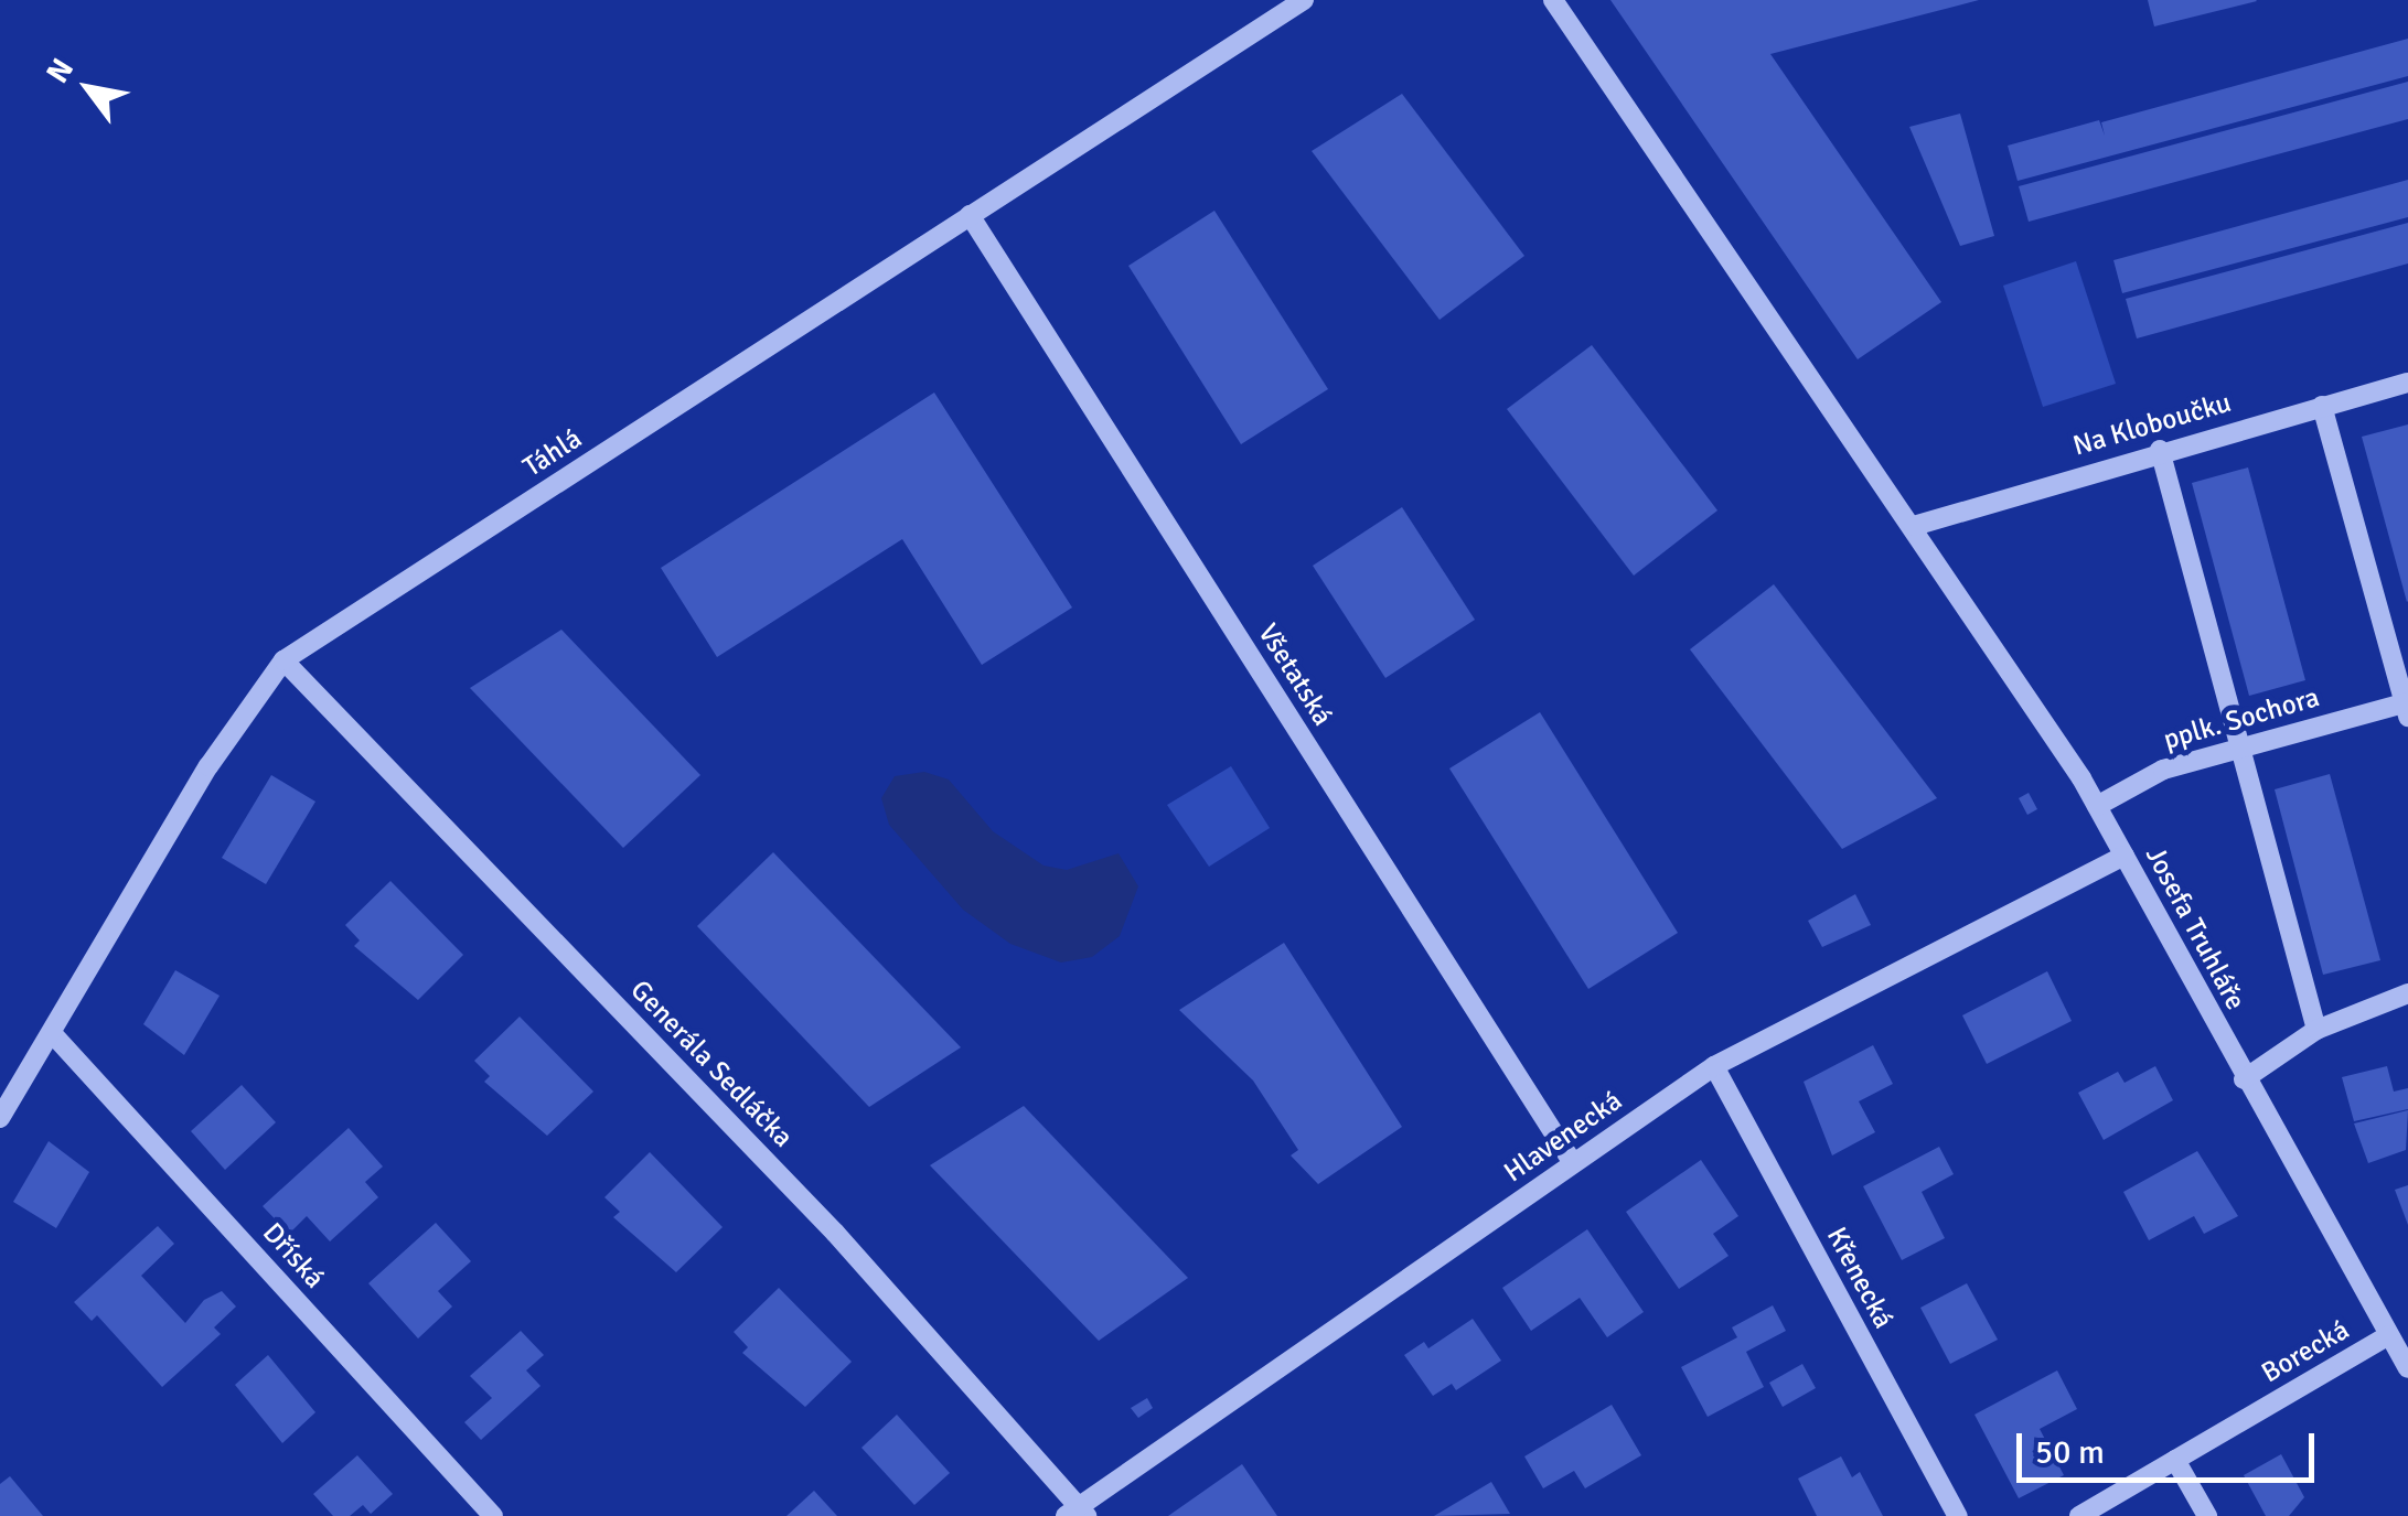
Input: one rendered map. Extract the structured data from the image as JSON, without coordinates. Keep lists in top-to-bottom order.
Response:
{
  "streets": {
    "street": [
      "Na Kloboučku",
      "Táhlá",
      "Všetatská",
      "pplk. Sochora",
      "Josefa Truhláře",
      "Generála Sedláčka",
      "Hlavenecká",
      "Dříská",
      "Křenecká",
      "Borecká"
    ]
  },
  "crossings": [
    ["Na Kloboučku", "Josefa Truhláře"],
    ["Táhlá", "Všetatská"],
    ["Táhlá", "Generála Sedláčka"],
    ["Táhlá", "Dříská"],
    ["Všetatská", "Hlavenecká"],
    ["pplk. Sochora", "Josefa Truhláře"],
    ["Josefa Truhláře", "Hlavenecká"],
    ["Josefa Truhláře", "Borecká"],
    ["Generála Sedláčka", "Hlavenecká"],
    ["Hlavenecká", "Křenecká"]
  ],
  "scale_bar": "50 m",
  "north": "top left"
}
